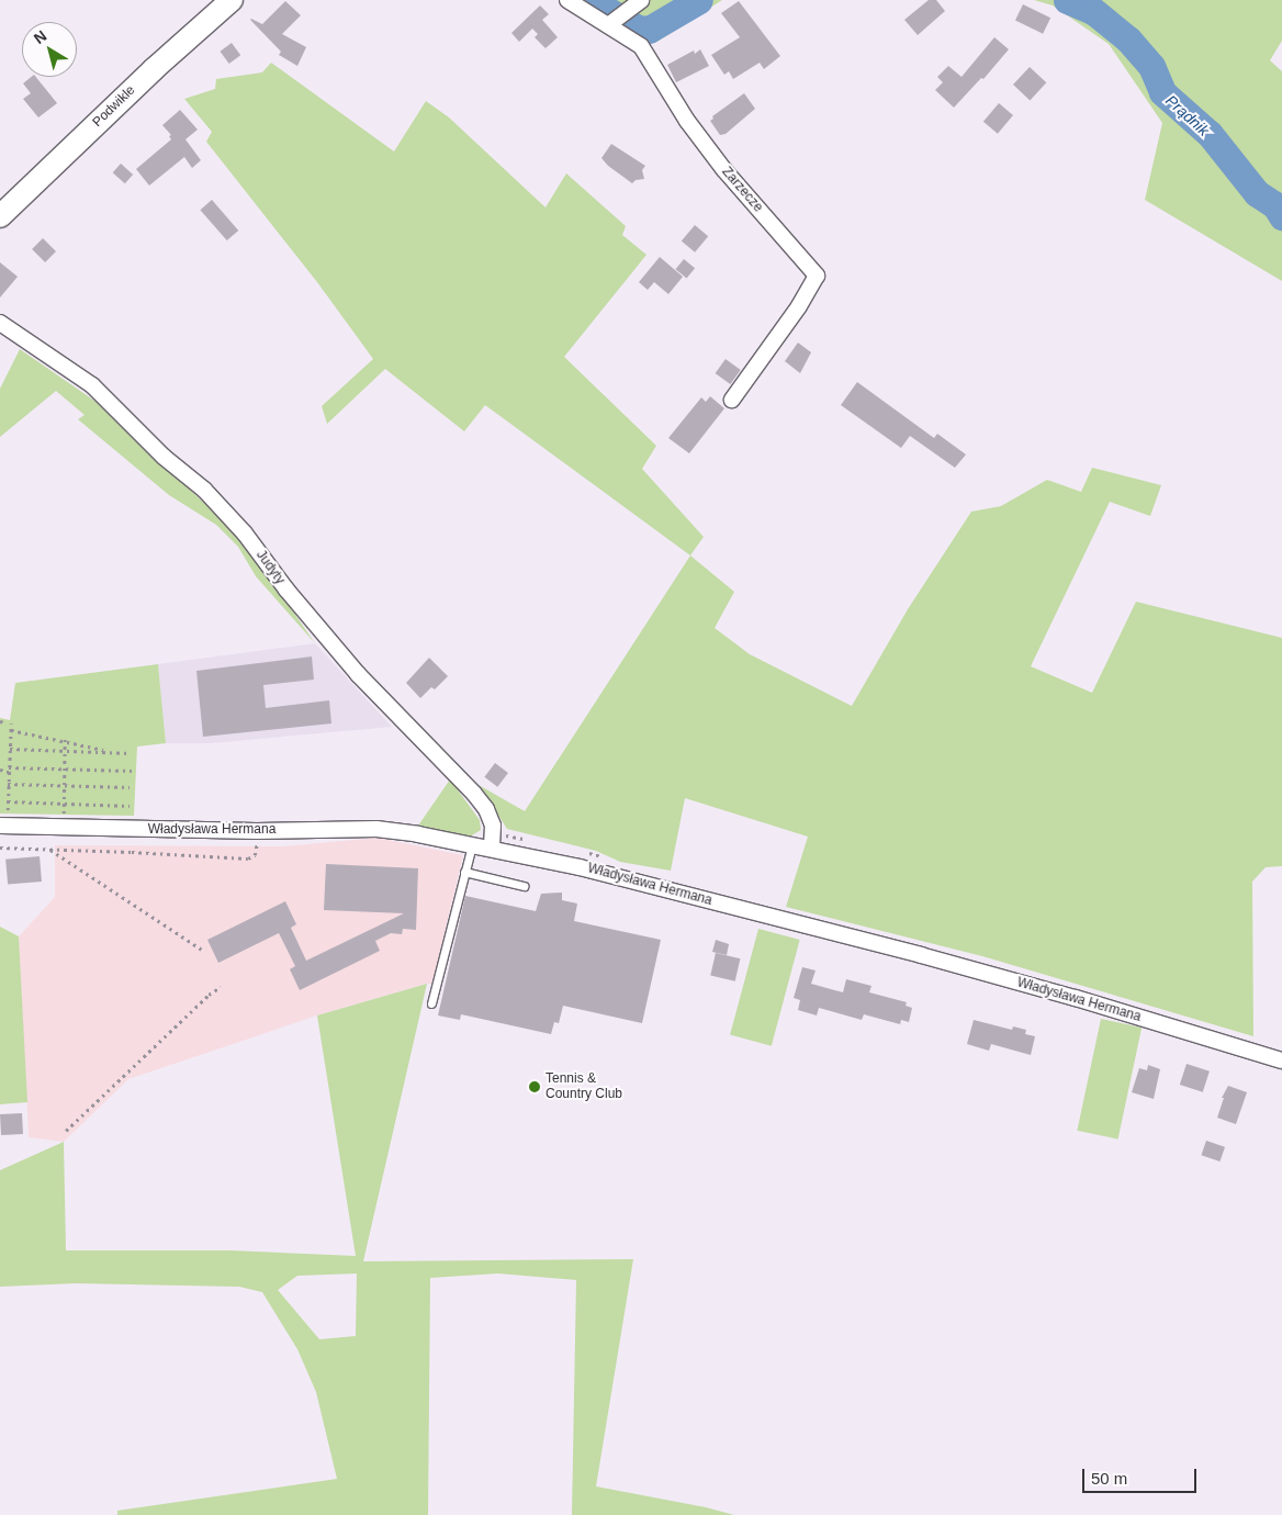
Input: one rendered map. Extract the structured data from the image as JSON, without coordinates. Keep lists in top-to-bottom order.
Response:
{
  "streets": {
    "street": [
      "Podwikle",
      "Zarzecze",
      "Judyty",
      "Władysława Hermana"
    ]
  },
  "crossings": [
    ["Judyty", "Władysława Hermana"]
  ],
  "water": ["Prądnik"],
  "places": ["Tennis & Country Club"],
  "scale_bar": "50 m",
  "north": "top left"
}
